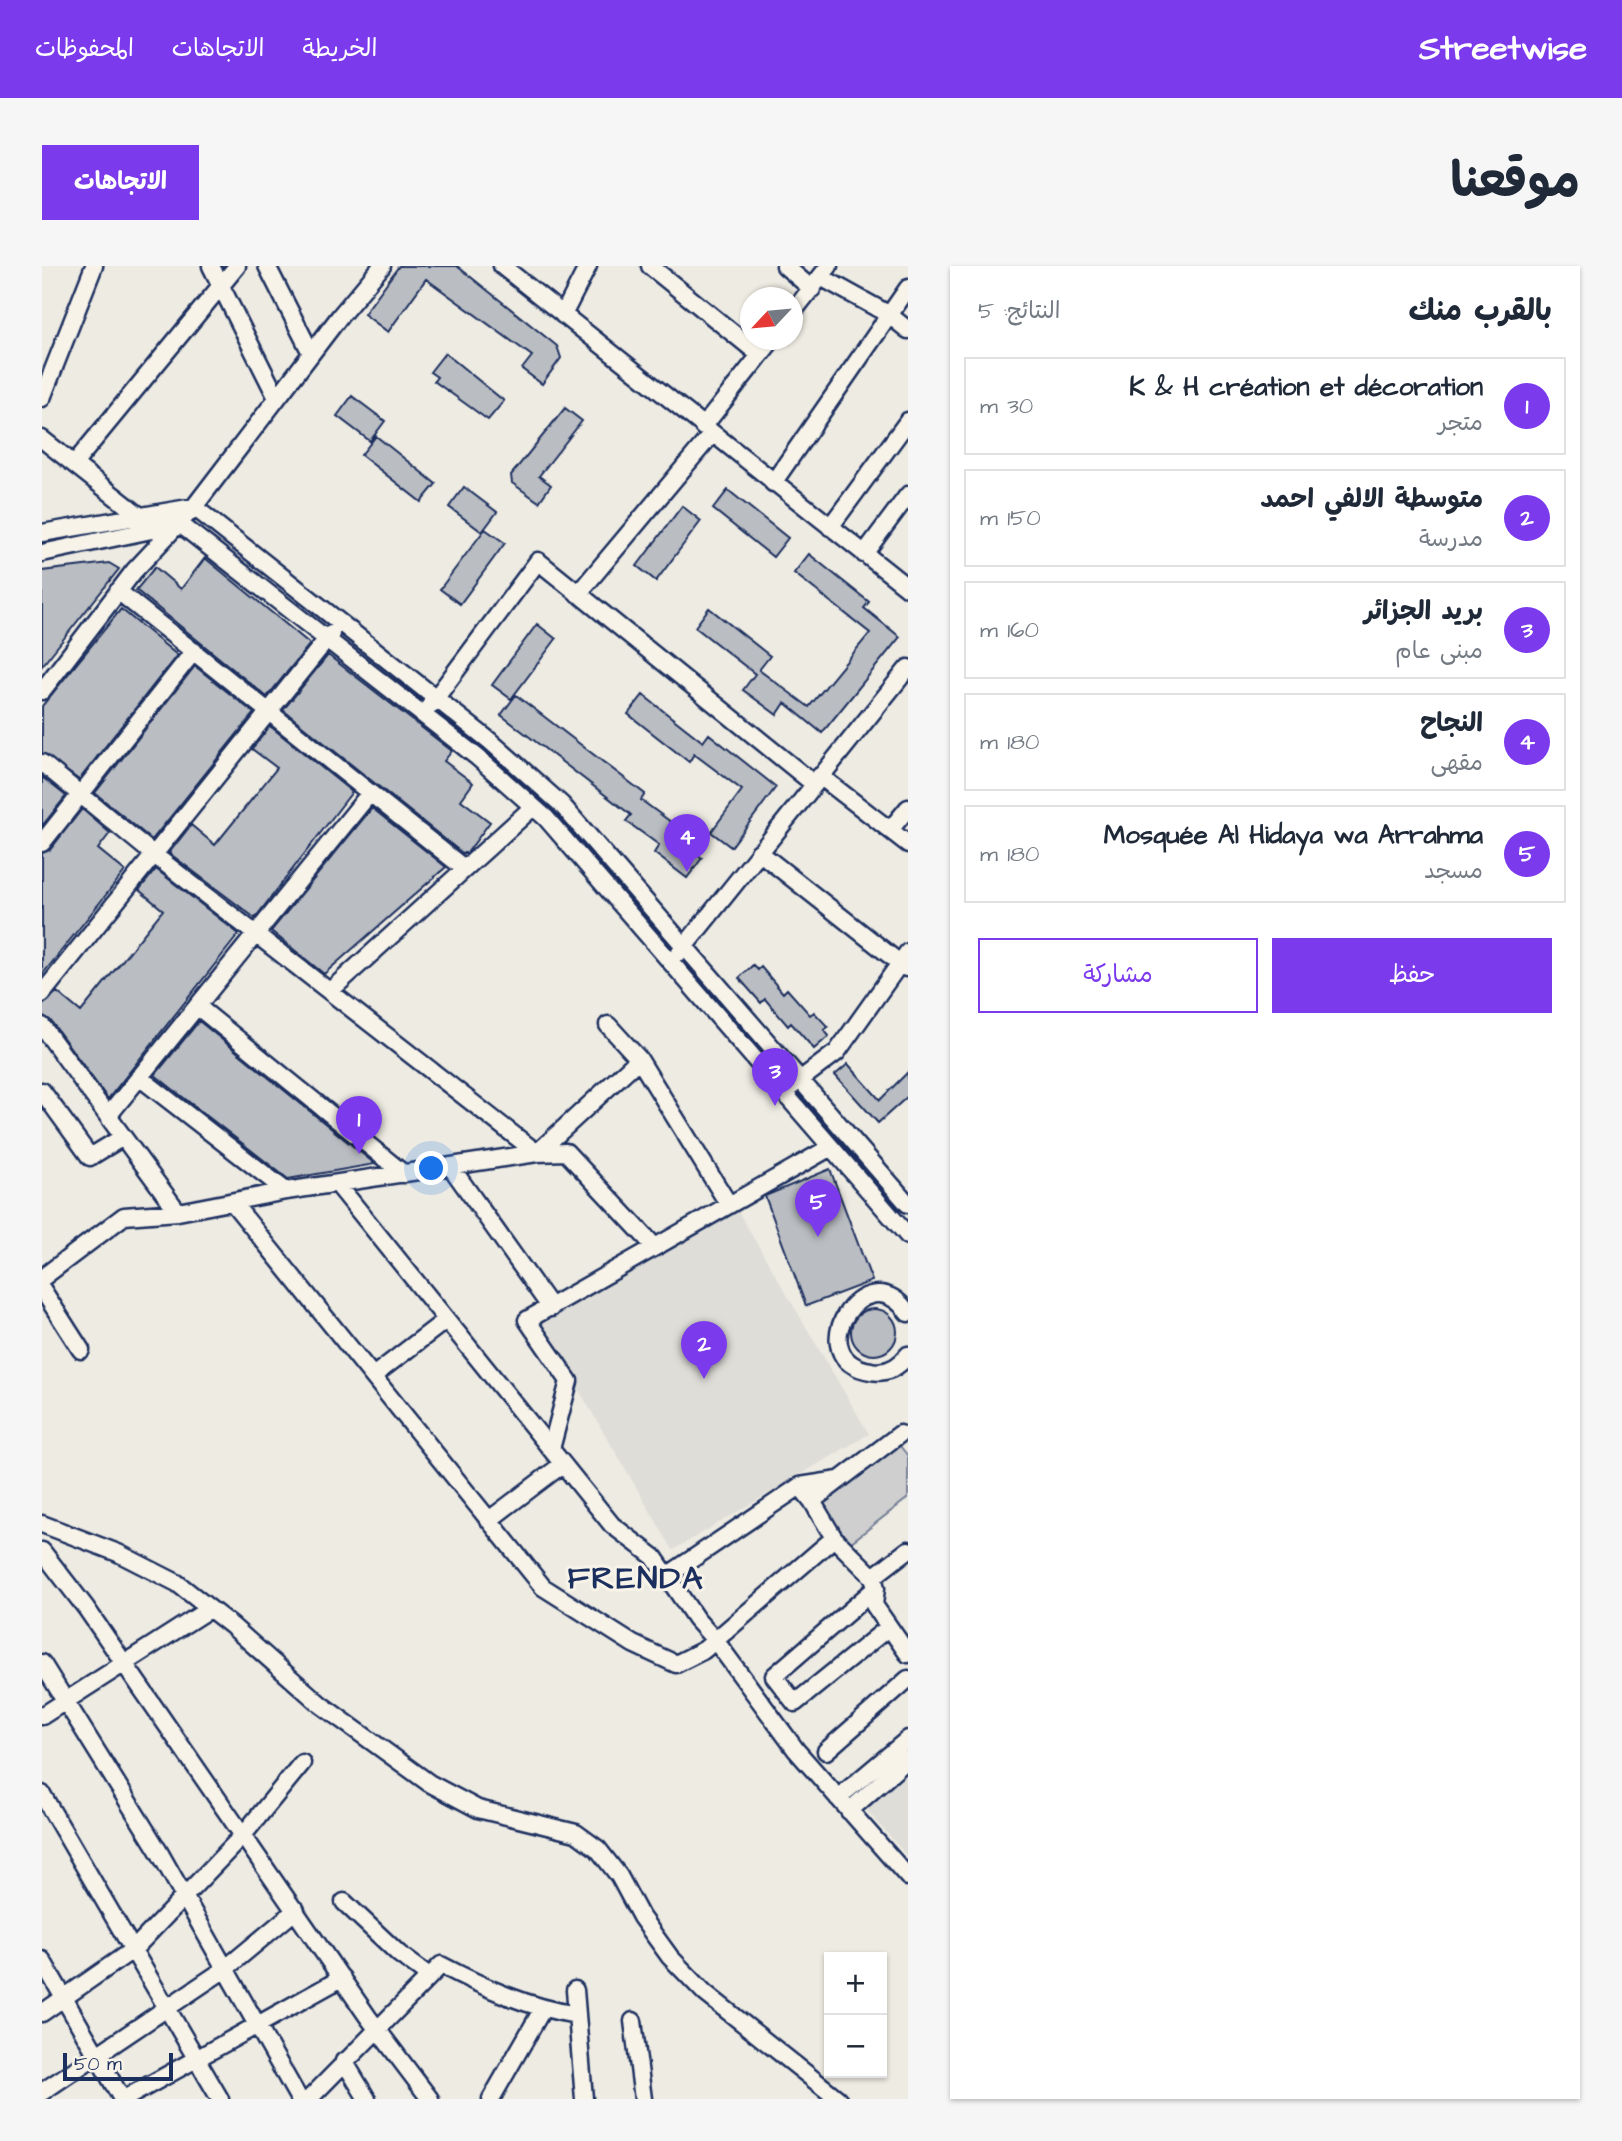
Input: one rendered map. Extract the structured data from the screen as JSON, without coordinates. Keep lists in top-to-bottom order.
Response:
{
  "districts": ["FRENDA"],
  "scale_bar": "50 m",
  "north": "bottom left",
  "page": {
    "header": "Streetwise",
    "nav": ["الخريطة", "الاتجاهات", "المحفوظات"],
    "title": "موقعنا",
    "buttons": [
      "الاتجاهات",
      ["حفظ", "مشاركة"]
    ],
    "heading": ["بالقرب منك", "النتائج: 5"],
    "list": [
      {
        "mark": "1",
        "name": "K & H création et décoration",
        "note": "متجر",
        "value": "30 m"
      },
      {
        "mark": "2",
        "name": "متوسطة الالفي احمد",
        "note": "مدرسة",
        "value": "150 m"
      },
      {
        "mark": "3",
        "name": "بريد الجزائر",
        "note": "مبنى عام",
        "value": "160 m"
      },
      {
        "mark": "4",
        "name": "النجاح",
        "note": "مقهى",
        "value": "180 m"
      },
      {
        "mark": "5",
        "name": "Mosquée Al Hidaya wa Arrahma",
        "note": "مسجد",
        "value": "180 m"
      }
    ],
    "pins": [
      "4",
      "3",
      "1",
      "5",
      "2"
    ],
    "map_buttons": ["+", "−"],
    "scale": "50 m"
  }
}
